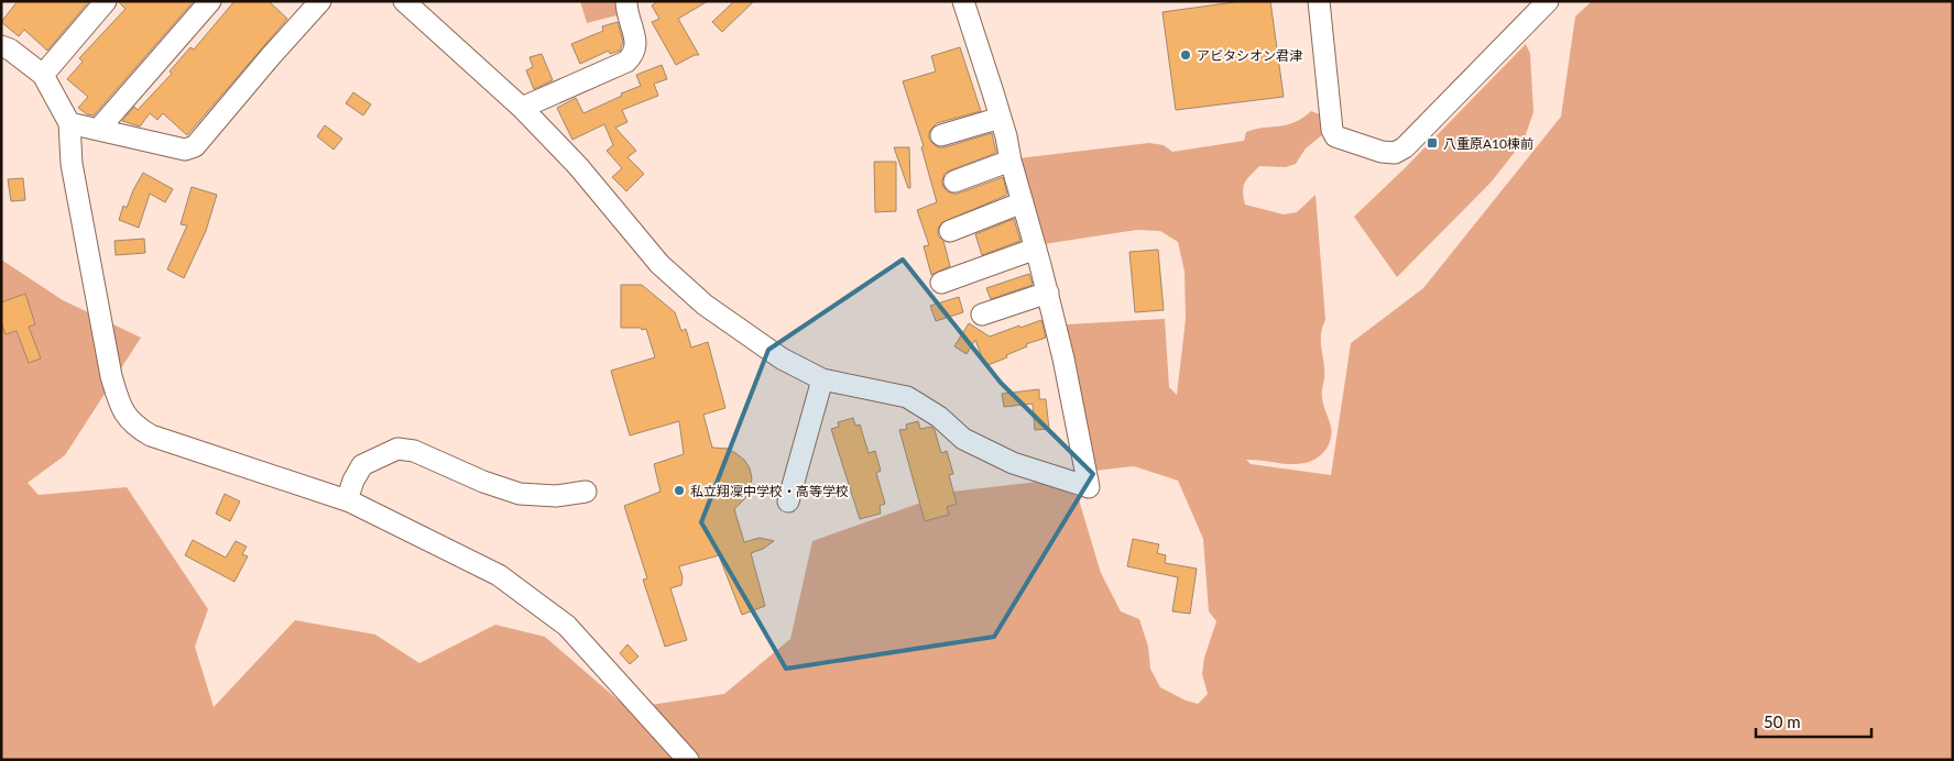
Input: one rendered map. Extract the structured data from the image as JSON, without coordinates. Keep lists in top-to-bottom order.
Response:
{
  "places": {
    "other": ["アビタシオン君津", "私立翔凜中学校・高等学校"],
    "transit": ["八重原A10棟前"]
  },
  "scale_bar": "50 m"
}
